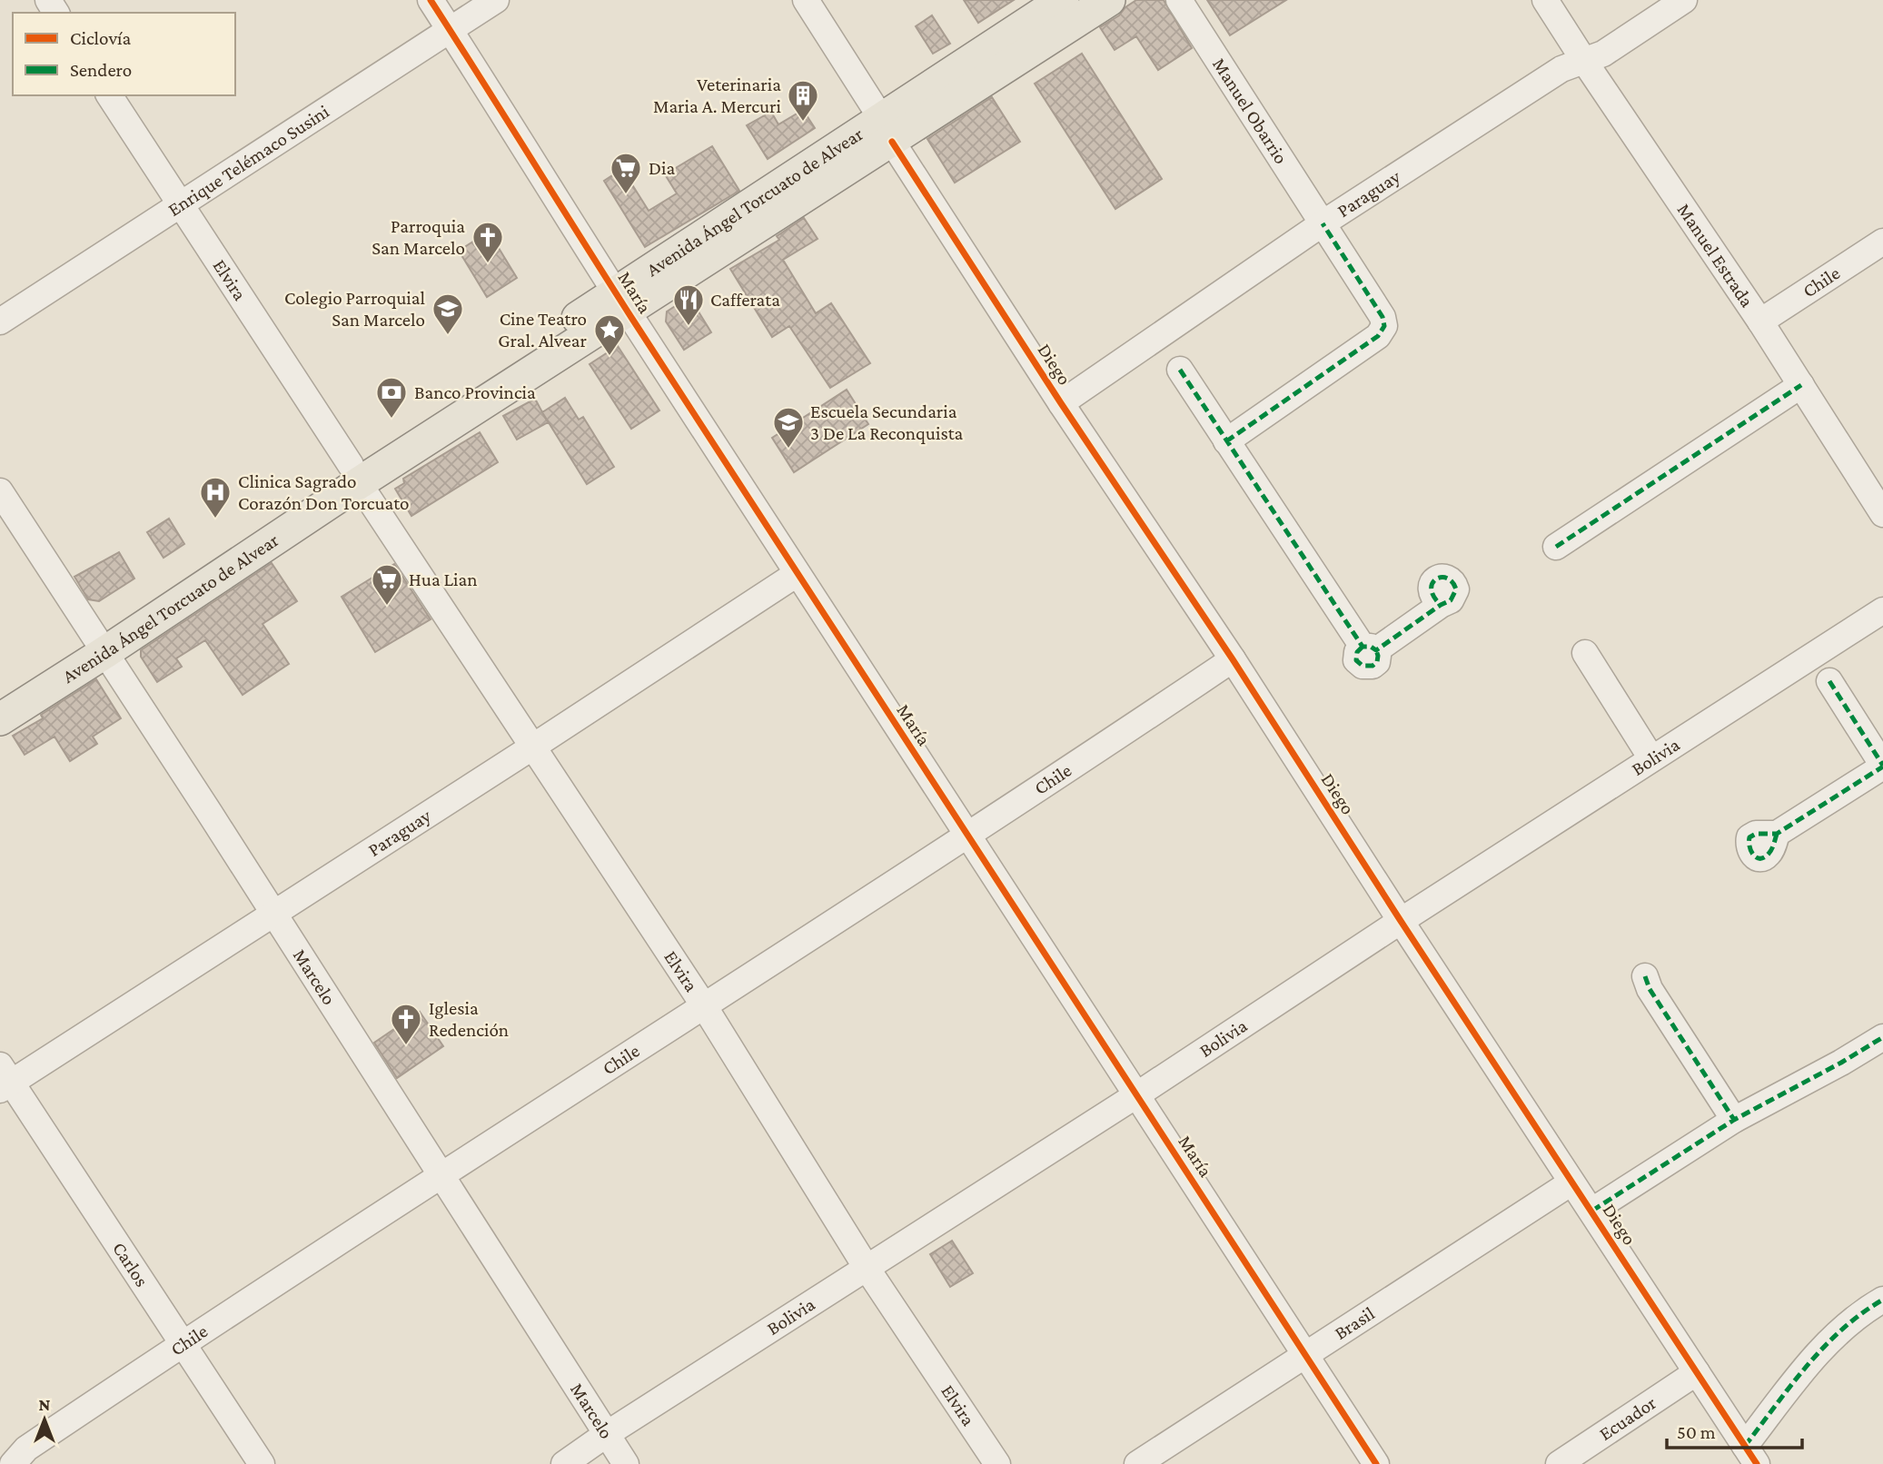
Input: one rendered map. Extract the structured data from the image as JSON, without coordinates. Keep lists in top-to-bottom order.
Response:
{
  "streets": {
    "main road": ["Avenida Ángel Torcuato de Alvear"],
    "street": [
      "Manuel Obarrio",
      "Enrique Telémaco Susini",
      "Paraguay",
      "Manuel Estrada",
      "Elvira",
      "Chile",
      "María",
      "Diego",
      "Bolivia",
      "Marcelo",
      "Carlos",
      "Brasil",
      "Ecuador"
    ]
  },
  "crossings": [
    ["Manuel Obarrio", "Paraguay"],
    ["Enrique Telémaco Susini", "Elvira"],
    ["Enrique Telémaco Susini", "María"],
    ["Paraguay", "Manuel Estrada"],
    ["Paraguay", "Elvira"],
    ["Paraguay", "María"],
    ["Paraguay", "Diego"],
    ["Paraguay", "Marcelo"],
    ["Paraguay", "Carlos"],
    ["Avenida Ángel Torcuato de Alvear", "Elvira"],
    ["Avenida Ángel Torcuato de Alvear", "María"],
    ["Avenida Ángel Torcuato de Alvear", "Diego"],
    ["Avenida Ángel Torcuato de Alvear", "Marcelo"],
    ["Manuel Estrada", "Chile"],
    ["Elvira", "Chile"],
    ["Elvira", "Bolivia"],
    ["Chile", "María"],
    ["Chile", "Diego"],
    ["Chile", "Marcelo"],
    ["Chile", "Carlos"],
    ["María", "Bolivia"],
    ["María", "Brasil"],
    ["Diego", "Bolivia"],
    ["Diego", "Brasil"],
    ["Diego", "Ecuador"],
    ["Bolivia", "Marcelo"]
  ],
  "places": {
    "building": ["Veterinaria Maria A. Mercuri"],
    "supermarket": ["Dia", "Hua Lian"],
    "church": ["Parroquia San Marcelo", "Iglesia Redención"],
    "restaurant": ["Cafferata"],
    "school or university": ["Colegio Parroquial San Marcelo", "Escuela Secundaria 3 De La Reconquista"],
    "place": ["Cine Teatro Gral. Alvear"],
    "bank": ["Banco Provincia"],
    "hospital": ["Clinica Sagrado Corazón Don Torcuato"]
  },
  "legend": ["Ciclovía", "Sendero"],
  "scale_bar": "50 m",
  "north": "top"
}
